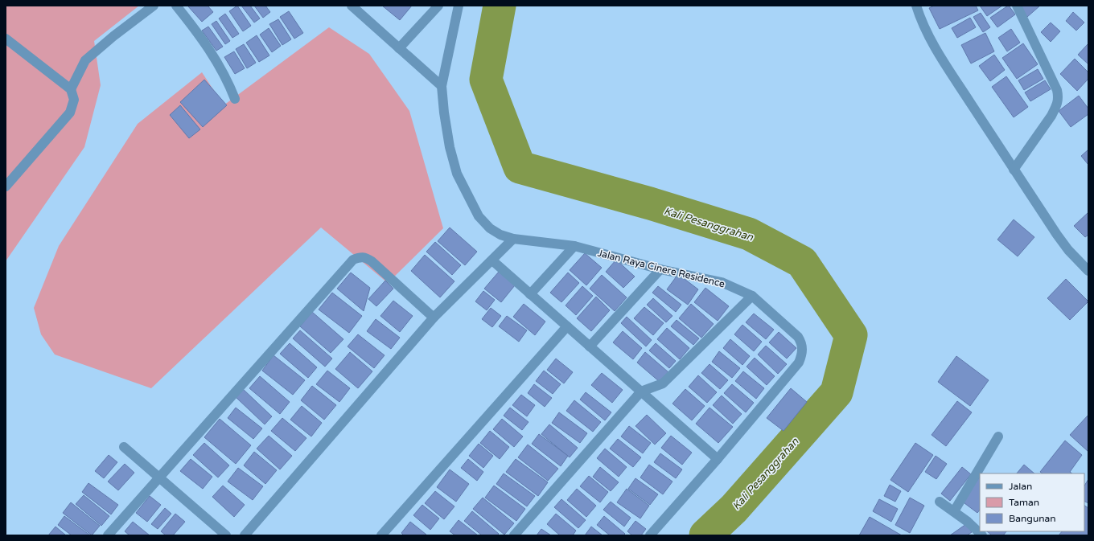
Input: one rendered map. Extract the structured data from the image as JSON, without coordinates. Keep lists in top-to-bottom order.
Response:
{
  "streets": {
    "street": ["Jalan Raya Cinere Residence"]
  },
  "water": ["Kali Pesanggrahan"],
  "legend": ["Jalan", "Taman", "Bangunan"]
}
